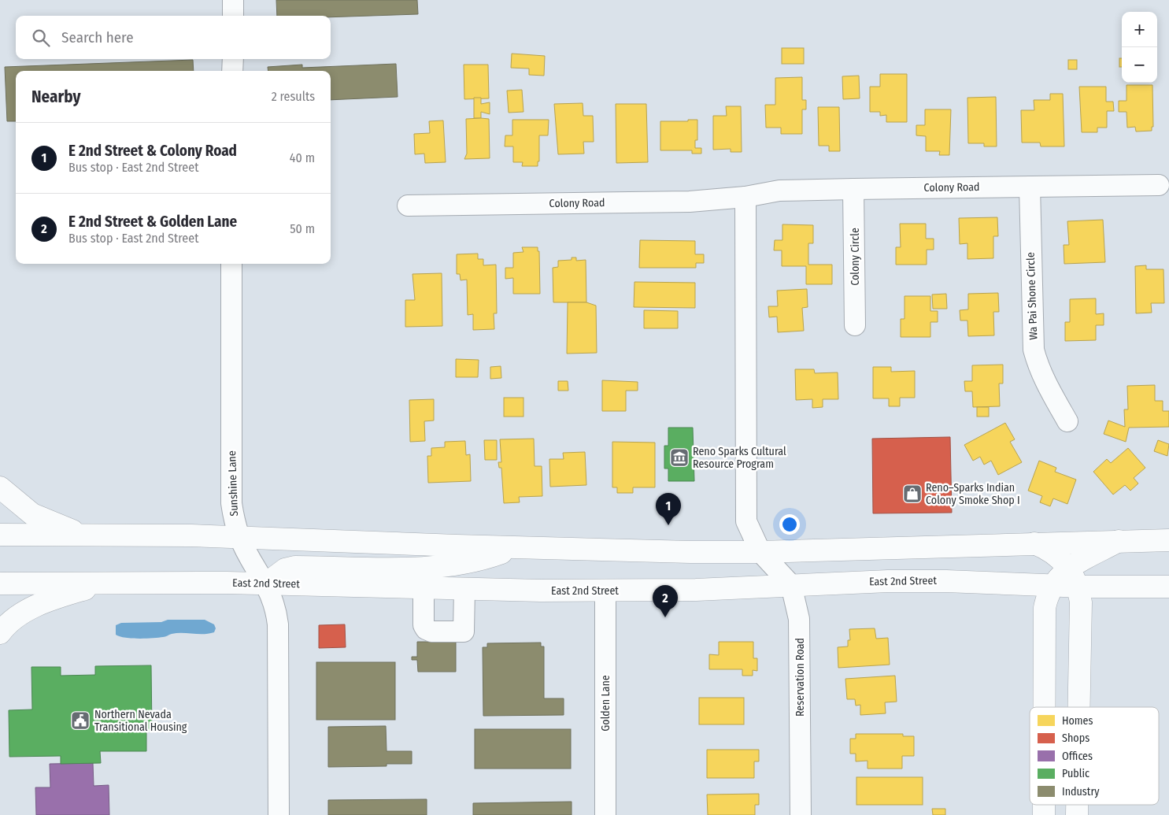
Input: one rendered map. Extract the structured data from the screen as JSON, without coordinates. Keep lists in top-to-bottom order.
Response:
{
  "streets": {
    "main road": ["East 2nd Street"],
    "street": [
      "Colony Road",
      "Colony Circle",
      "Wa Pai Shone Circle",
      "Sunshine Lane",
      "Reservation Road",
      "Golden Lane"
    ]
  },
  "crossings": [
    ["Colony Road", "Colony Circle"],
    ["Colony Road", "Wa Pai Shone Circle"],
    ["Sunshine Lane", "East 2nd Street"],
    ["East 2nd Street", "Reservation Road"],
    ["East 2nd Street", "Golden Lane"]
  ],
  "places": {
    "museum": ["Reno Sparks Cultural Resource Program"],
    "shop": ["Reno–Sparks Indian Colony Smoke Shop I"],
    "public building": ["Northern Nevada Transitional Housing"]
  },
  "legend": [
    "Homes",
    "Shops",
    "Offices",
    "Public",
    "Industry"
  ],
  "page": {
    "map_buttons": ["+", "−"],
    "search": "Search here",
    "heading": ["Nearby", "2 results"],
    "list": [
      {
        "mark": "1",
        "name": "E 2nd Street & Colony Road",
        "note": "Bus stop · East 2nd Street",
        "value": "40 m"
      },
      {
        "mark": "2",
        "name": "E 2nd Street & Golden Lane",
        "note": "Bus stop · East 2nd Street",
        "value": "50 m"
      }
    ],
    "pins": ["1", "2"]
  }
}
